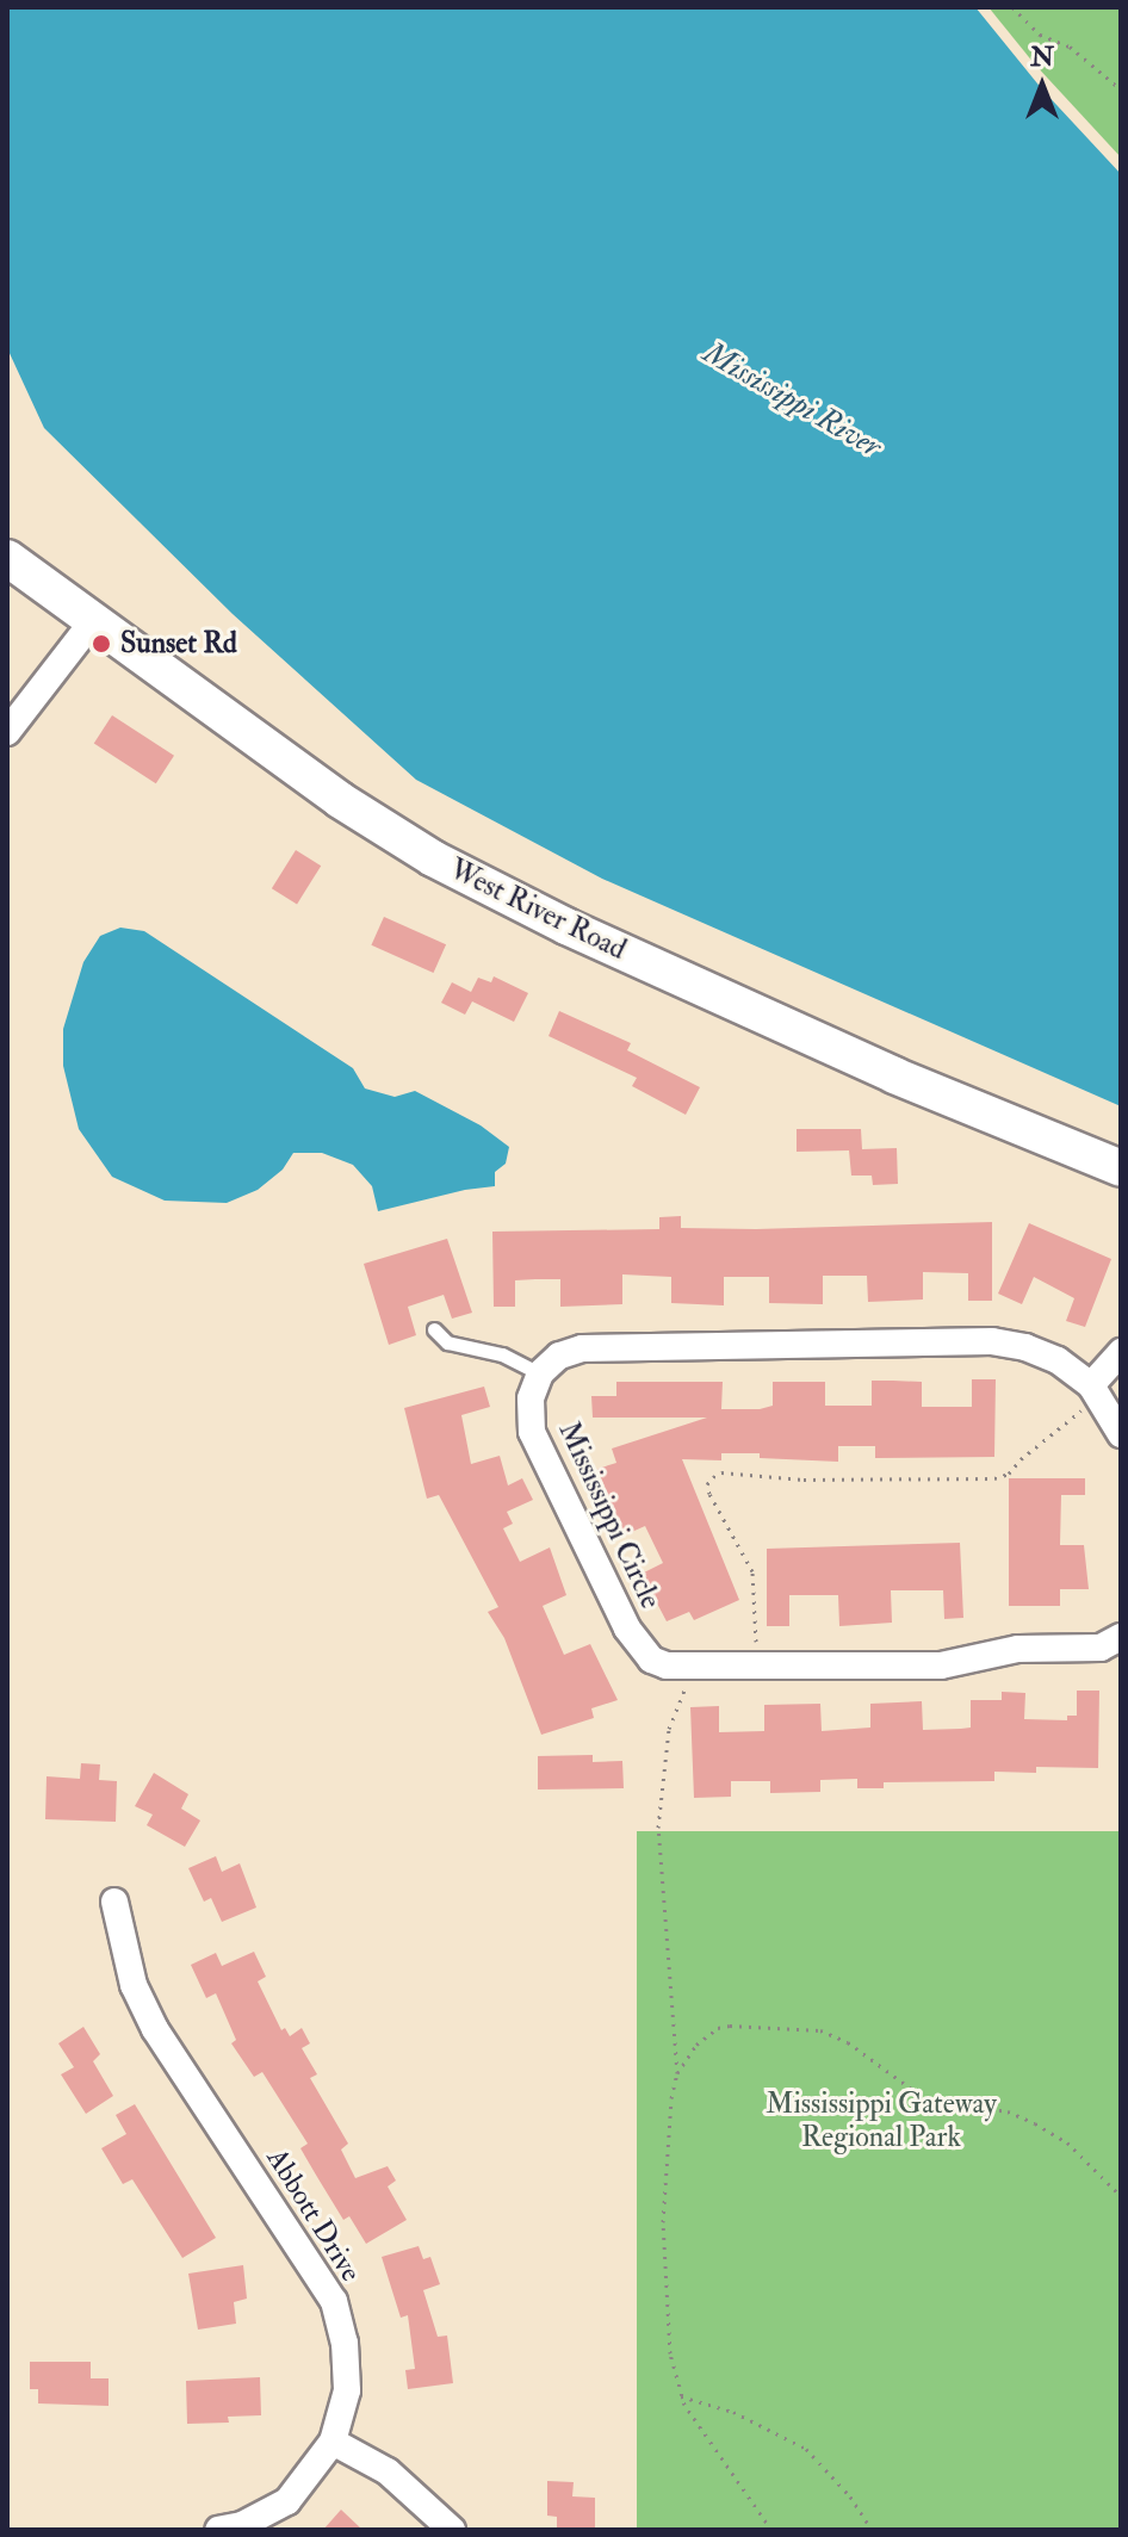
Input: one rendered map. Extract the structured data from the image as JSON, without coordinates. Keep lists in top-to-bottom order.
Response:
{
  "streets": {
    "street": ["West River Road", "Mississippi Circle", "Abbott Drive"]
  },
  "water": ["Mississippi River"],
  "parks": ["Mississippi Gateway Regional Park"],
  "places": ["Sunset Rd"],
  "north": "top"
}
